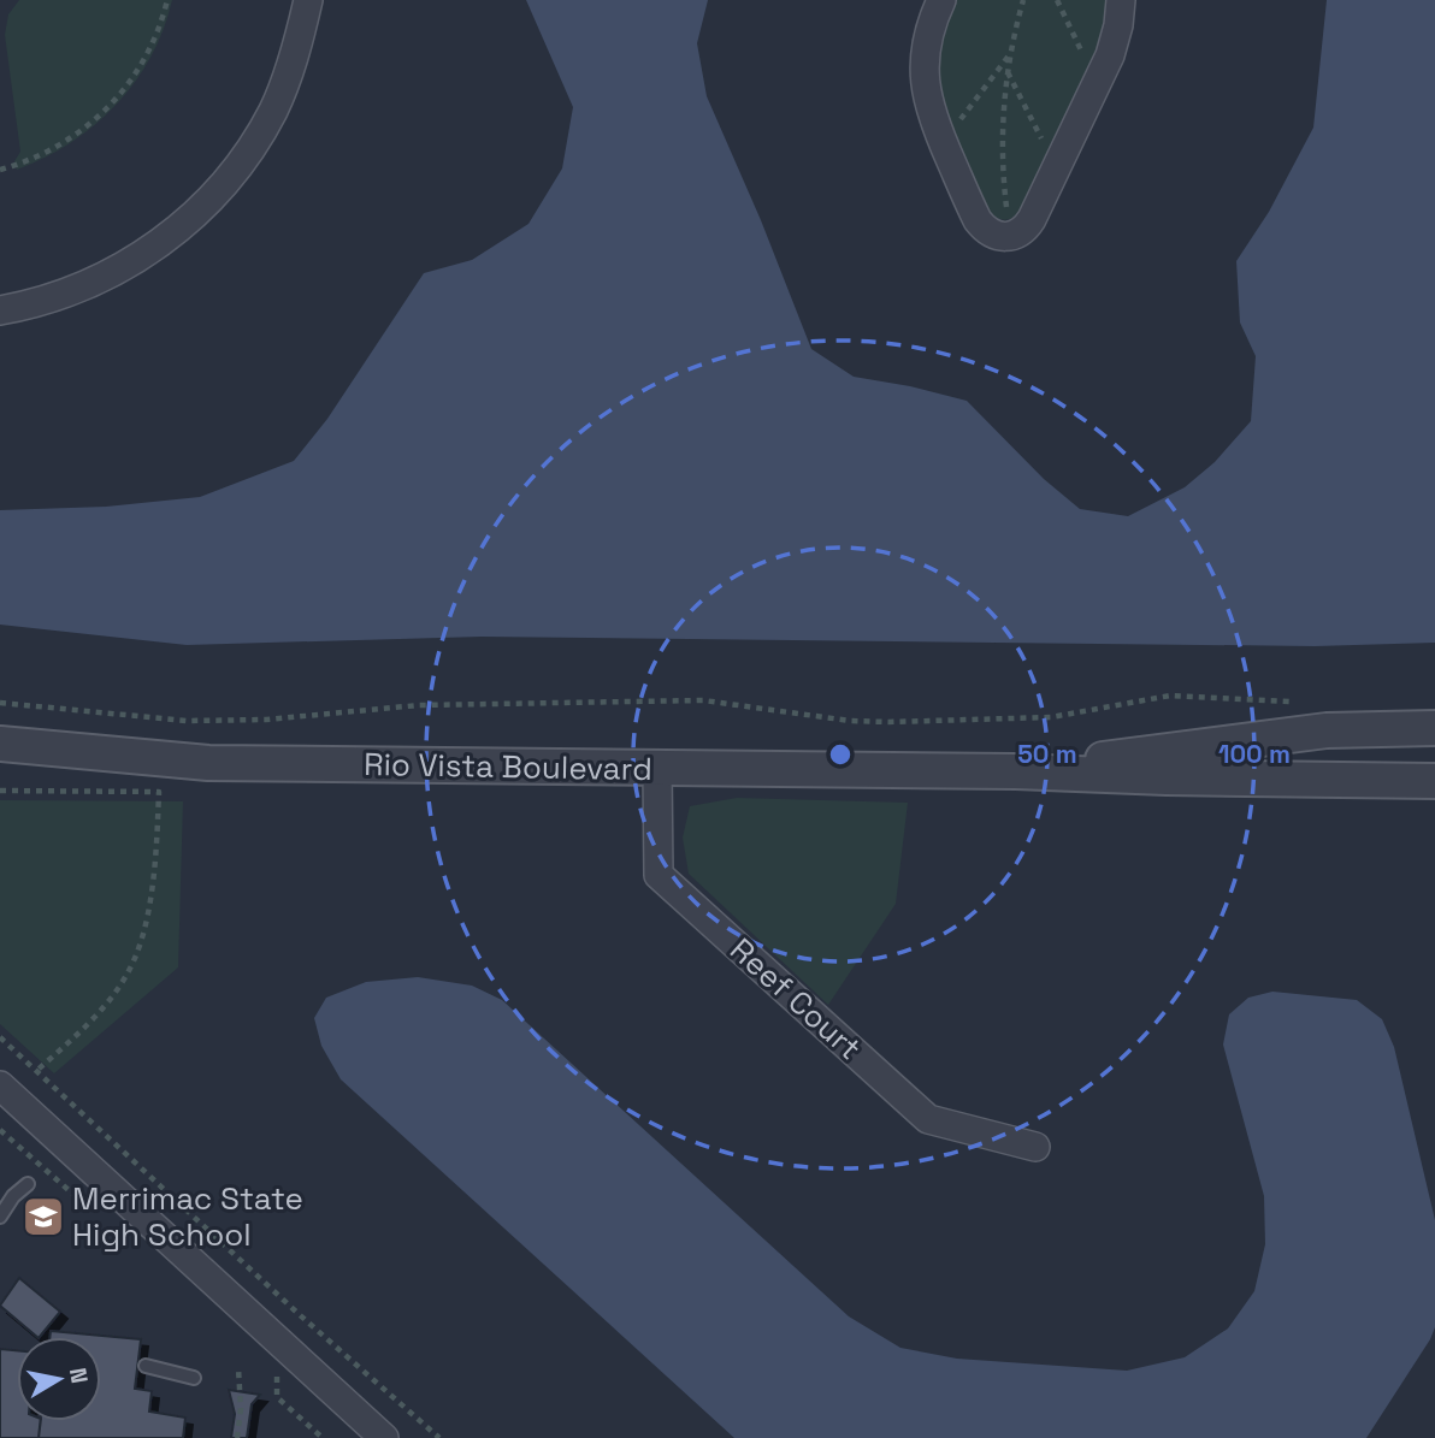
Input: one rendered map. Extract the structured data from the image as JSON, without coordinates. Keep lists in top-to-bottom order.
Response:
{
  "streets": {
    "street": ["Rio Vista Boulevard", "Reef Court"]
  },
  "crossings": [
    ["Rio Vista Boulevard", "Reef Court"]
  ],
  "places": {
    "school or university": ["Merrimac State High School"]
  },
  "north": "right",
  "rings": ["50 m", "100 m"]
}
